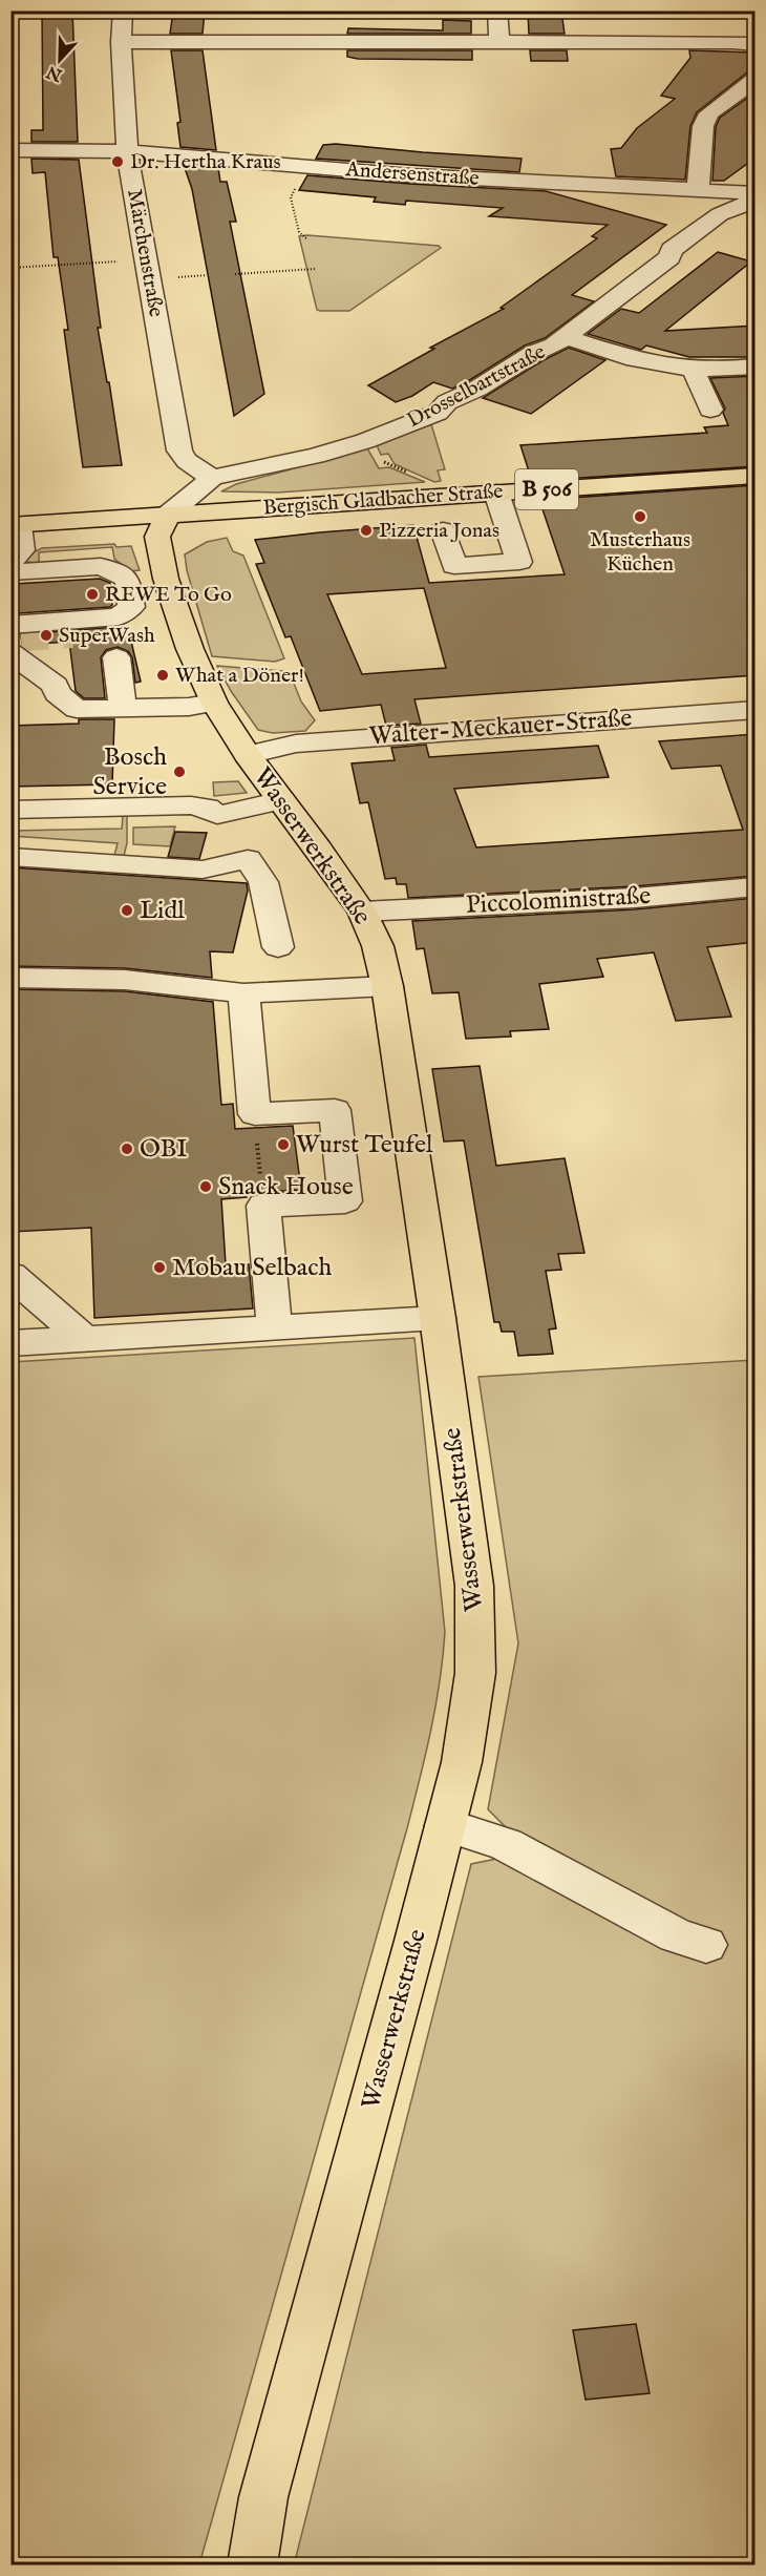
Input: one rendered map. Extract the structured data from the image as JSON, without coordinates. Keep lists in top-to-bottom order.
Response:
{
  "streets": {
    "main road": ["B 506", "Bergisch Gladbacher Straße", "Wasserwerkstraße"],
    "street": [
      "Andersenstraße",
      "Märchenstraße",
      "Drosselbartstraße",
      "Walter-Meckauer-Straße",
      "Piccoloministraße"
    ]
  },
  "crossings": [
    ["Andersenstraße", "Märchenstraße"],
    ["Andersenstraße", "Drosselbartstraße"],
    ["Märchenstraße", "Drosselbartstraße"],
    ["Drosselbartstraße", "Bergisch Gladbacher Straße"],
    ["Drosselbartstraße", "Wasserwerkstraße"],
    ["Bergisch Gladbacher Straße", "Wasserwerkstraße"],
    ["Walter-Meckauer-Straße", "Wasserwerkstraße"],
    ["Wasserwerkstraße", "Piccoloministraße"]
  ],
  "places": [
    "Dr. Hertha Kraus",
    "Musterhaus Küchen",
    "Pizzeria Jonas",
    "REWE To Go",
    "SuperWash",
    "What a Döner!",
    "Bosch Service",
    "Lidl",
    "Wurst Teufel",
    "OBI",
    "Snack House",
    "Mobau Selbach"
  ],
  "north": "bottom"
}
